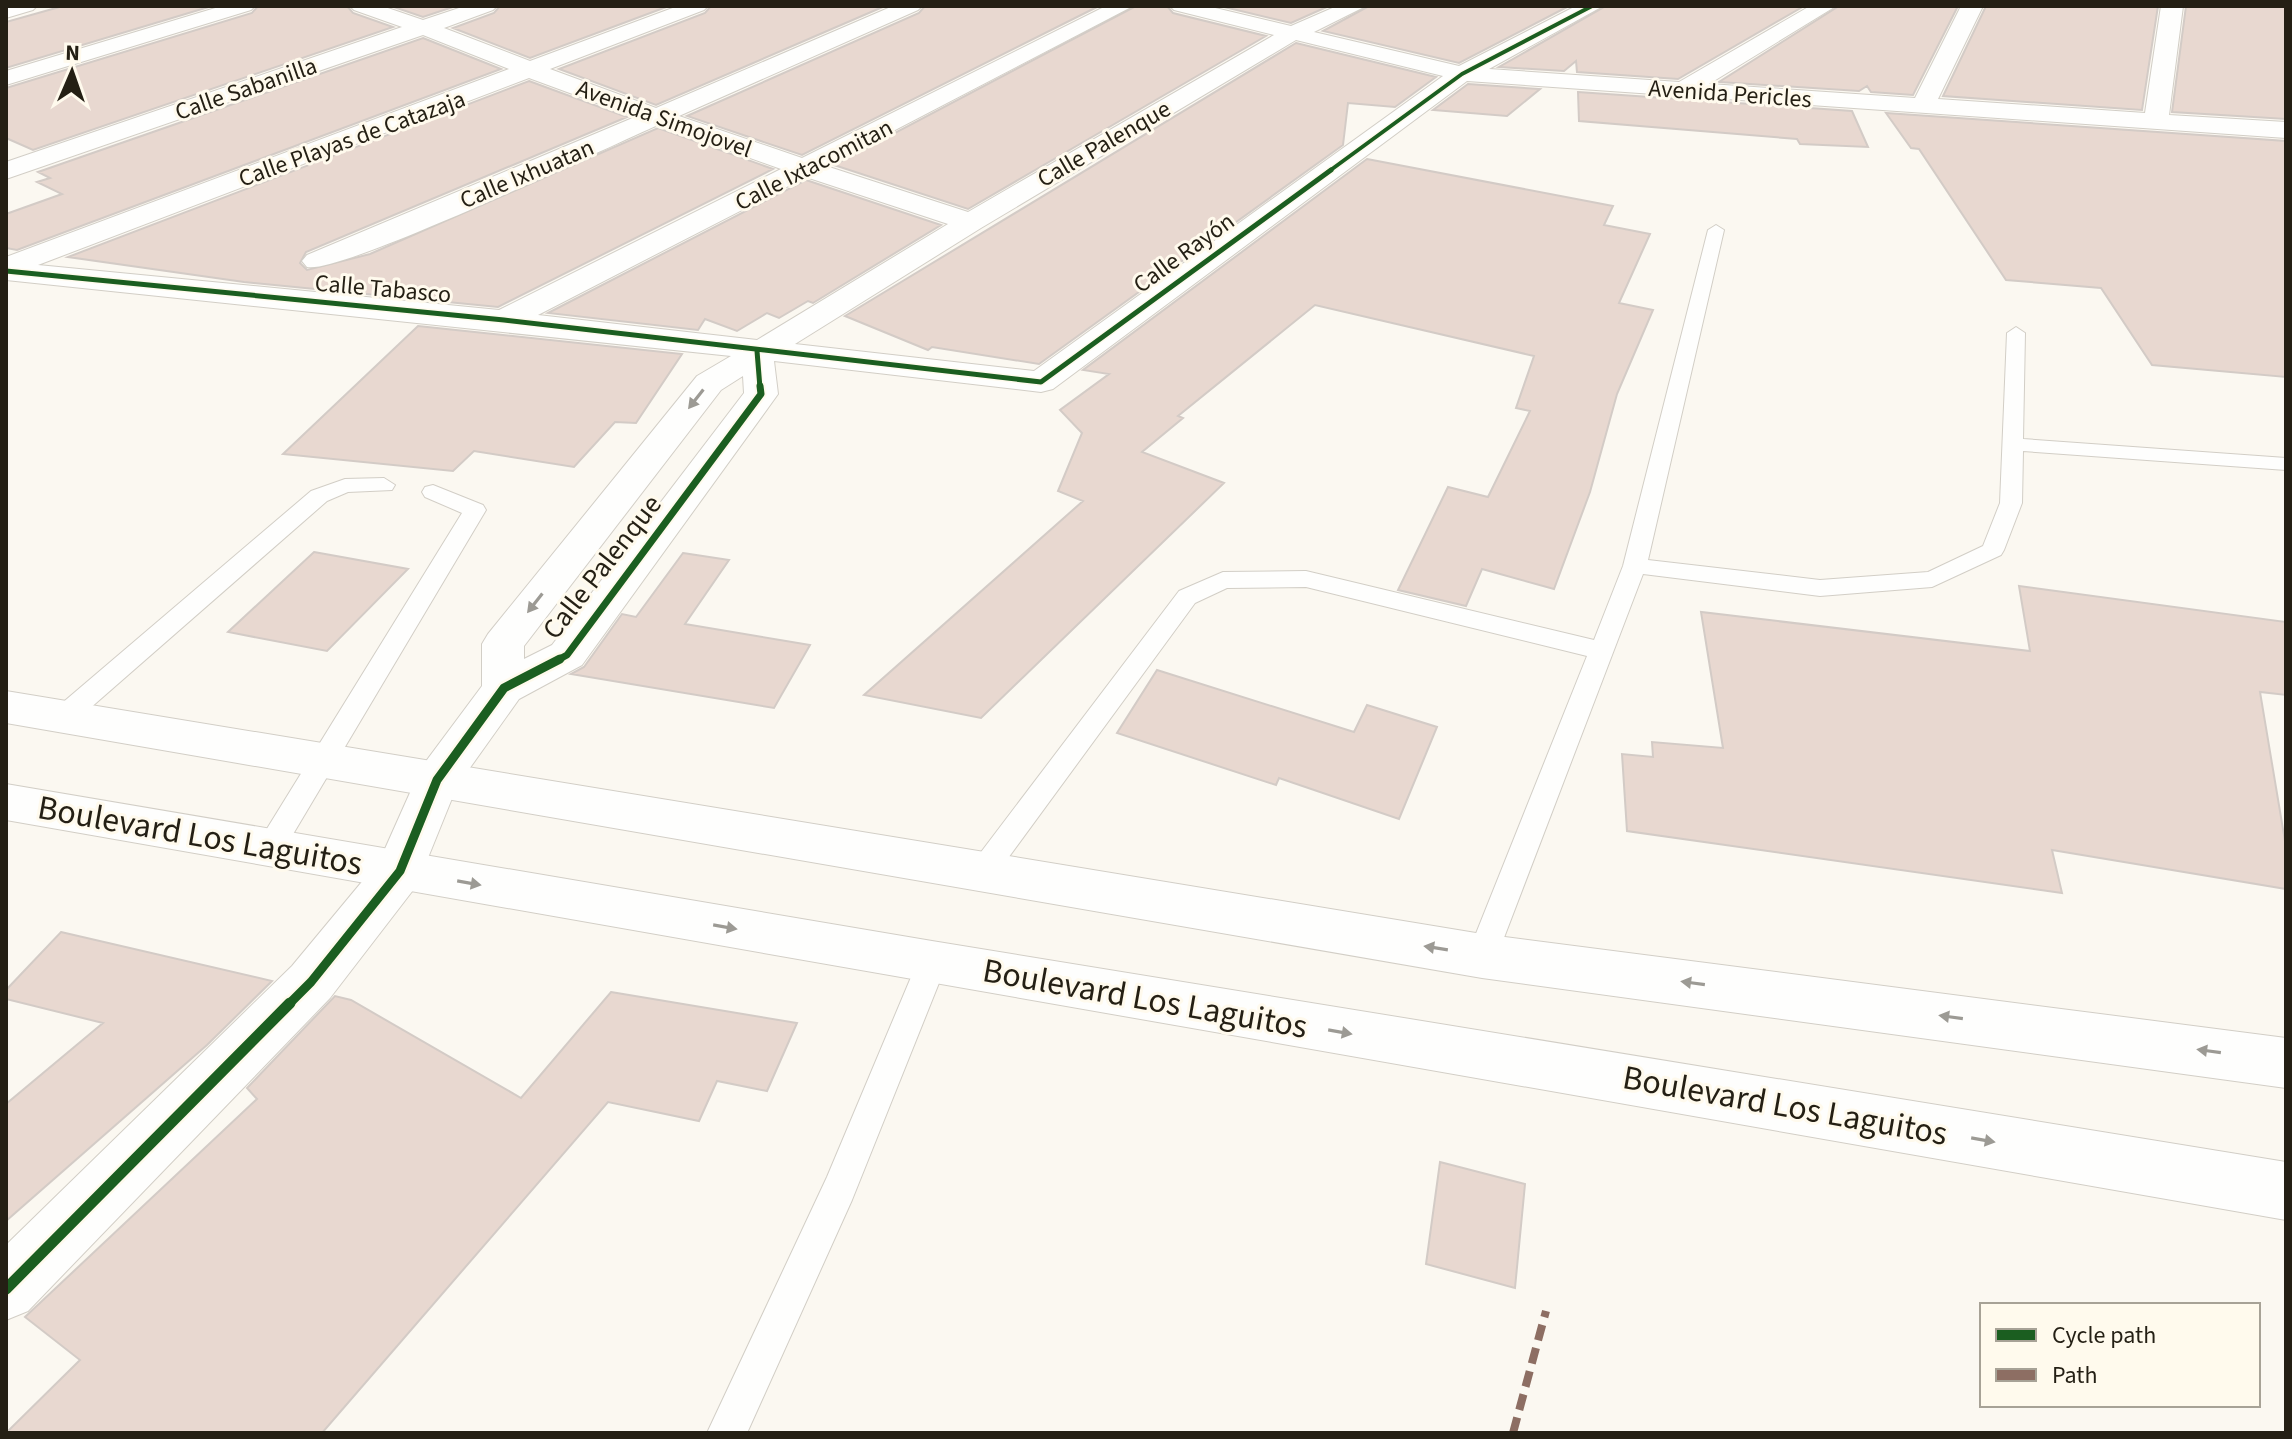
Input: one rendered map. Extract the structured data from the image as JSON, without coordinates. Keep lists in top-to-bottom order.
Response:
{
  "streets": {
    "street": [
      "Calle Sabanilla",
      "Avenida Pericles",
      "Avenida Simojovel",
      "Calle Playas de Catazaja",
      "Calle Palenque",
      "Calle Ixtacomitan",
      "Calle Ixhuatan",
      "Calle Rayón",
      "Calle Tabasco",
      "Boulevard Los Laguitos"
    ]
  },
  "crossings": [
    ["Calle Sabanilla", "Avenida Simojovel"],
    ["Avenida Pericles", "Calle Palenque"],
    ["Avenida Pericles", "Calle Rayón"],
    ["Avenida Simojovel", "Calle Playas de Catazaja"],
    ["Avenida Simojovel", "Calle Palenque"],
    ["Avenida Simojovel", "Calle Ixtacomitan"],
    ["Avenida Simojovel", "Calle Ixhuatan"],
    ["Calle Playas de Catazaja", "Calle Tabasco"],
    ["Calle Palenque", "Calle Rayón"],
    ["Calle Palenque", "Calle Tabasco"],
    ["Calle Palenque", "Boulevard Los Laguitos"],
    ["Calle Ixtacomitan", "Calle Tabasco"],
    ["Calle Rayón", "Calle Tabasco"]
  ],
  "legend": ["Cycle path", "Path"],
  "north": "top"
}
